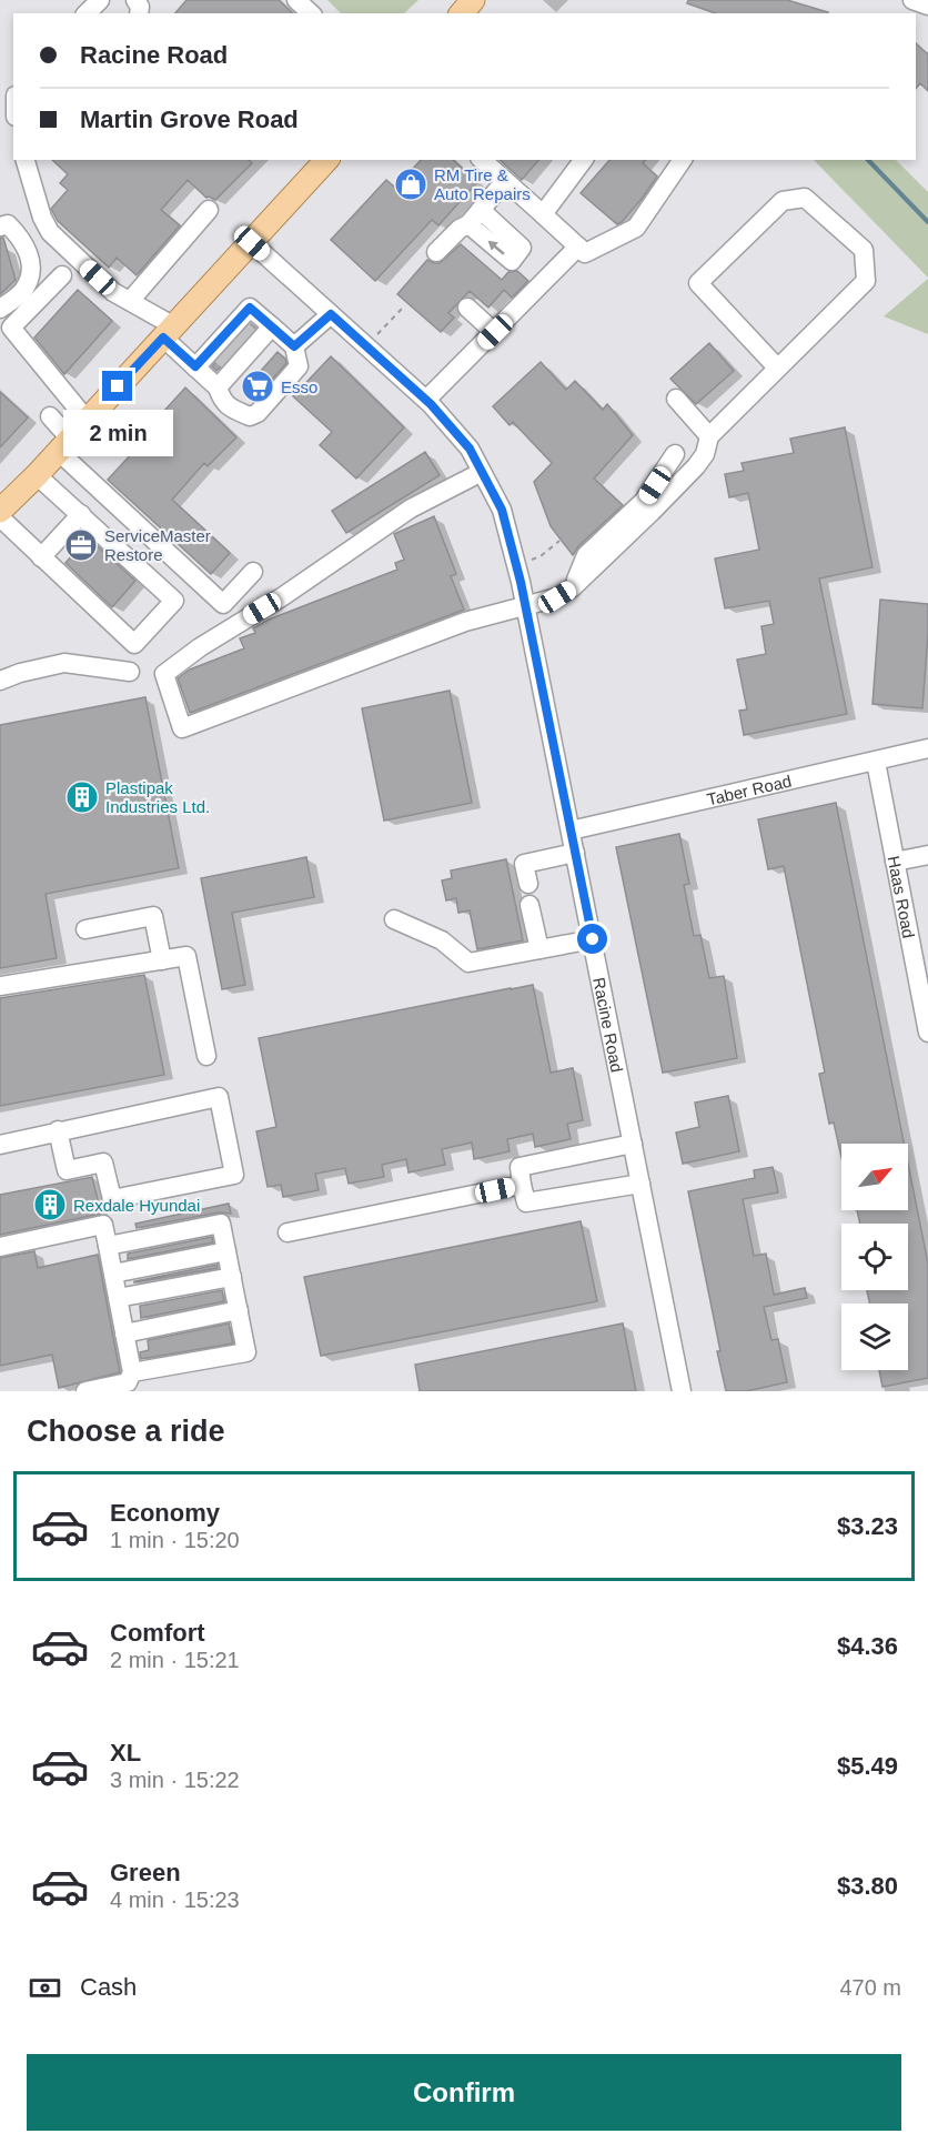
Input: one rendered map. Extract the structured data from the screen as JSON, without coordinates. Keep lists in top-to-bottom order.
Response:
{
  "streets": {
    "street": ["Taber Road", "Haas Road", "Racine Road"]
  },
  "crossings": [
    ["Taber Road", "Haas Road"],
    ["Taber Road", "Racine Road"]
  ],
  "places": {
    "shop": ["RM Tire & Auto Repairs"],
    "supermarket": ["Esso"],
    "office": ["ServiceMaster Restore"],
    "building": ["Plastipak Industries Ltd.", "Rexdale Hyundai"]
  },
  "north": "top right",
  "page": {
    "banner": ["Racine Road", "Martin Grove Road"],
    "bubble": "2 min",
    "heading": "Choose a ride",
    "list": [
      {
        "name": "Economy",
        "note": "1 min · 15:20",
        "value": "$3.23"
      },
      {
        "name": "Comfort",
        "note": "2 min · 15:21",
        "value": "$4.36"
      },
      {
        "name": "XL",
        "note": "3 min · 15:22",
        "value": "$5.49"
      },
      {
        "name": "Green",
        "note": "4 min · 15:23",
        "value": "$3.80"
      }
    ],
    "pay": ["Cash", "470 m"],
    "buttons": "Confirm"
  }
}
